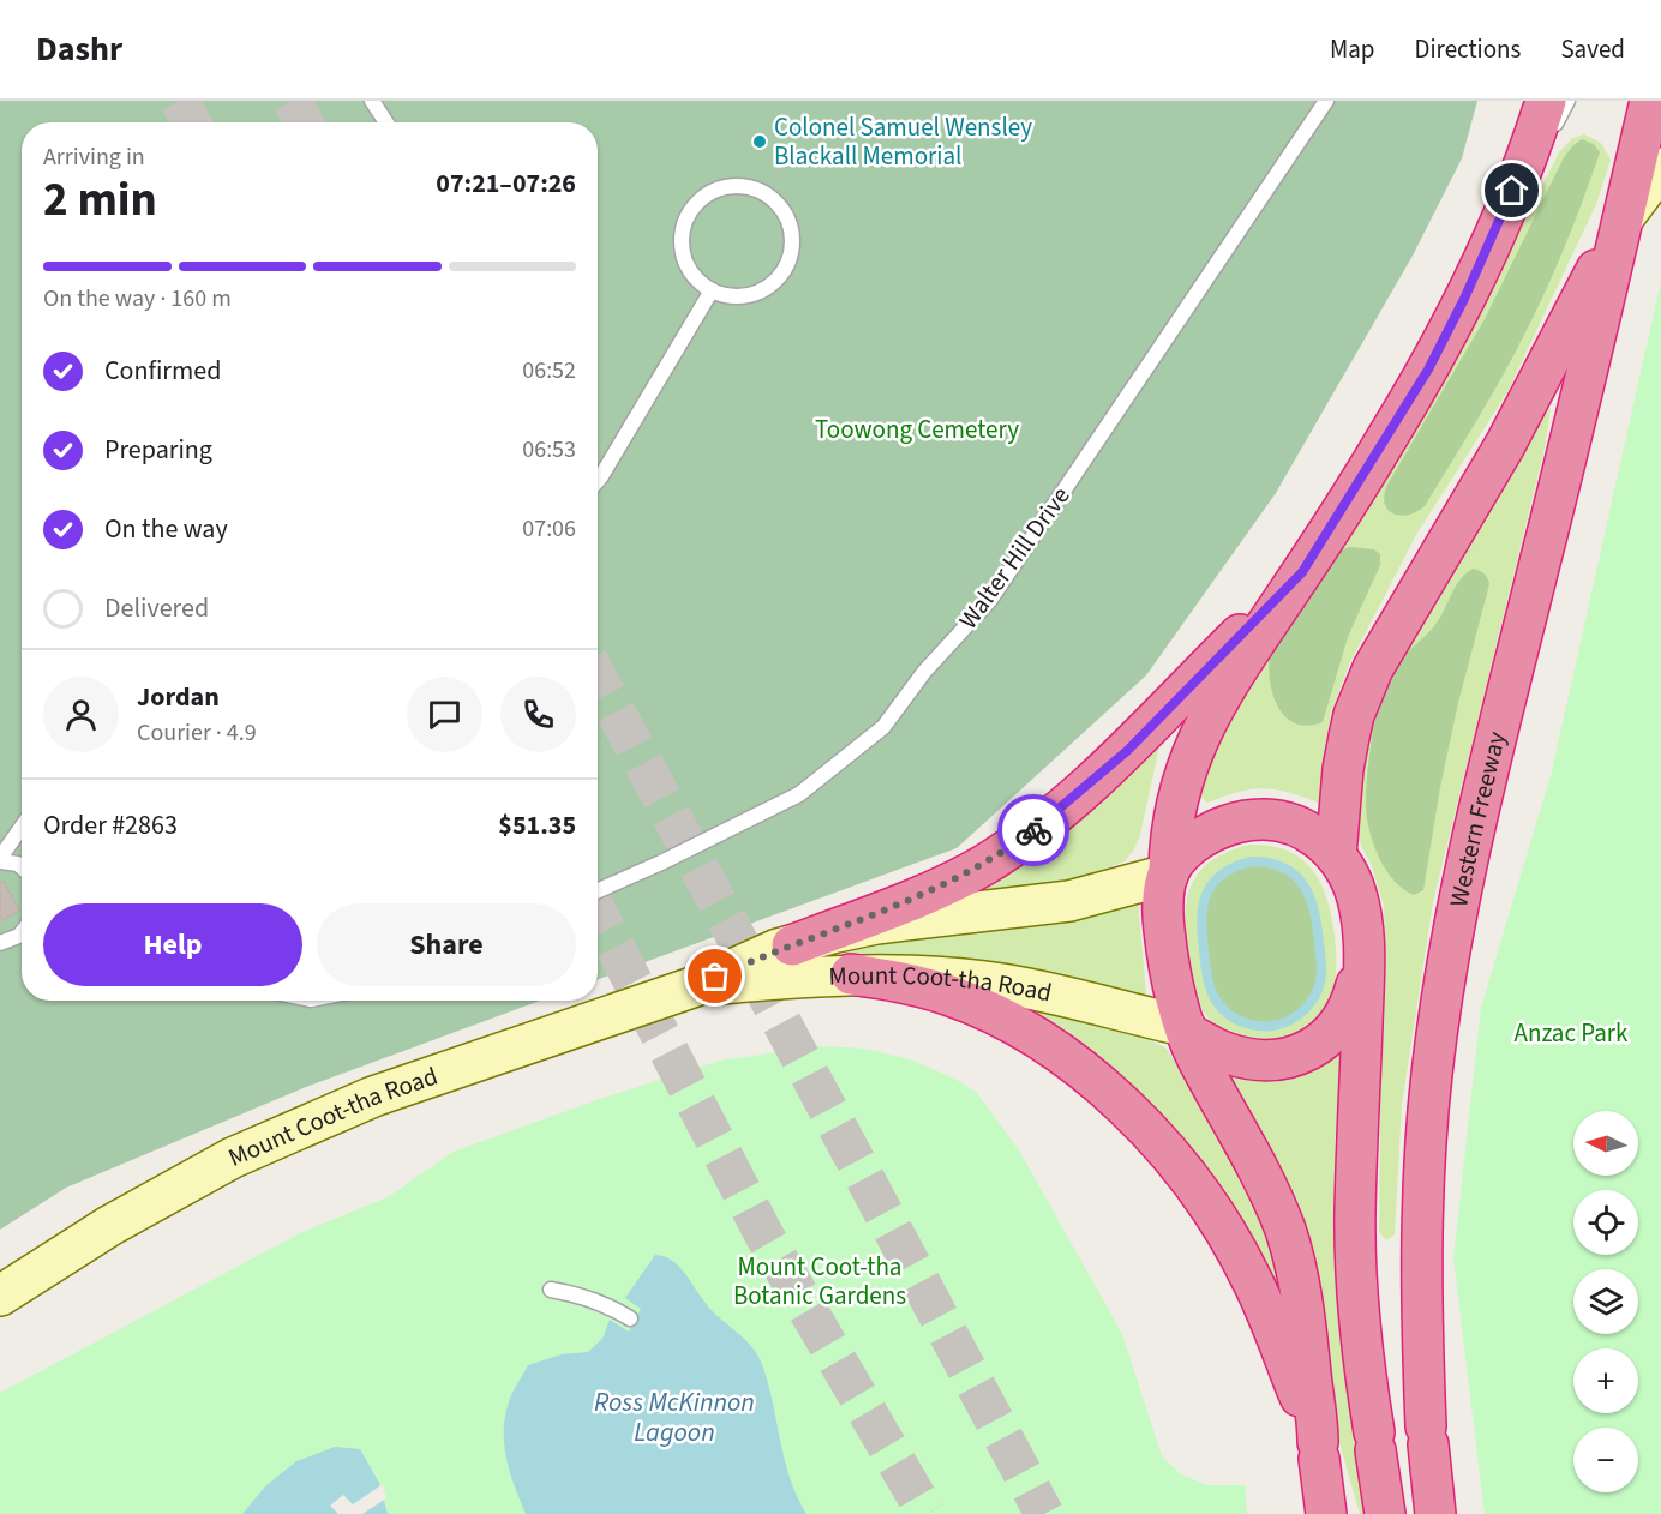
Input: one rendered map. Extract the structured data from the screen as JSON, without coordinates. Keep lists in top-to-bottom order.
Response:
{
  "streets": {
    "highway": ["Western Freeway"],
    "main road": ["Mount Coot-tha Road"],
    "lane": ["Walter Hill Drive"]
  },
  "water": ["Ross McKinnon Lagoon"],
  "parks": ["Toowong Cemetery", "Anzac Park", "Mount Coot-tha Botanic Gardens"],
  "places": ["Colonel Samuel Wensley Blackall Memorial"],
  "north": "left",
  "page": {
    "header": "Dashr",
    "nav": ["Map", "Directions", "Saved"],
    "heading": ["2 min", "Arriving in", "07:21–07:26"],
    "panel": [
      "Jordan",
      "Courier · 4.9",
      "Order #2863",
      "$51.35"
    ],
    "bar": "On the way · 160 m",
    "list": [
      ["Confirmed", "06:52"],
      ["Preparing", "06:53"],
      ["On the way", "07:06"],
      "Delivered"
    ],
    "buttons": ["Help", "Share"],
    "map_buttons": ["+", "−"]
  }
}
